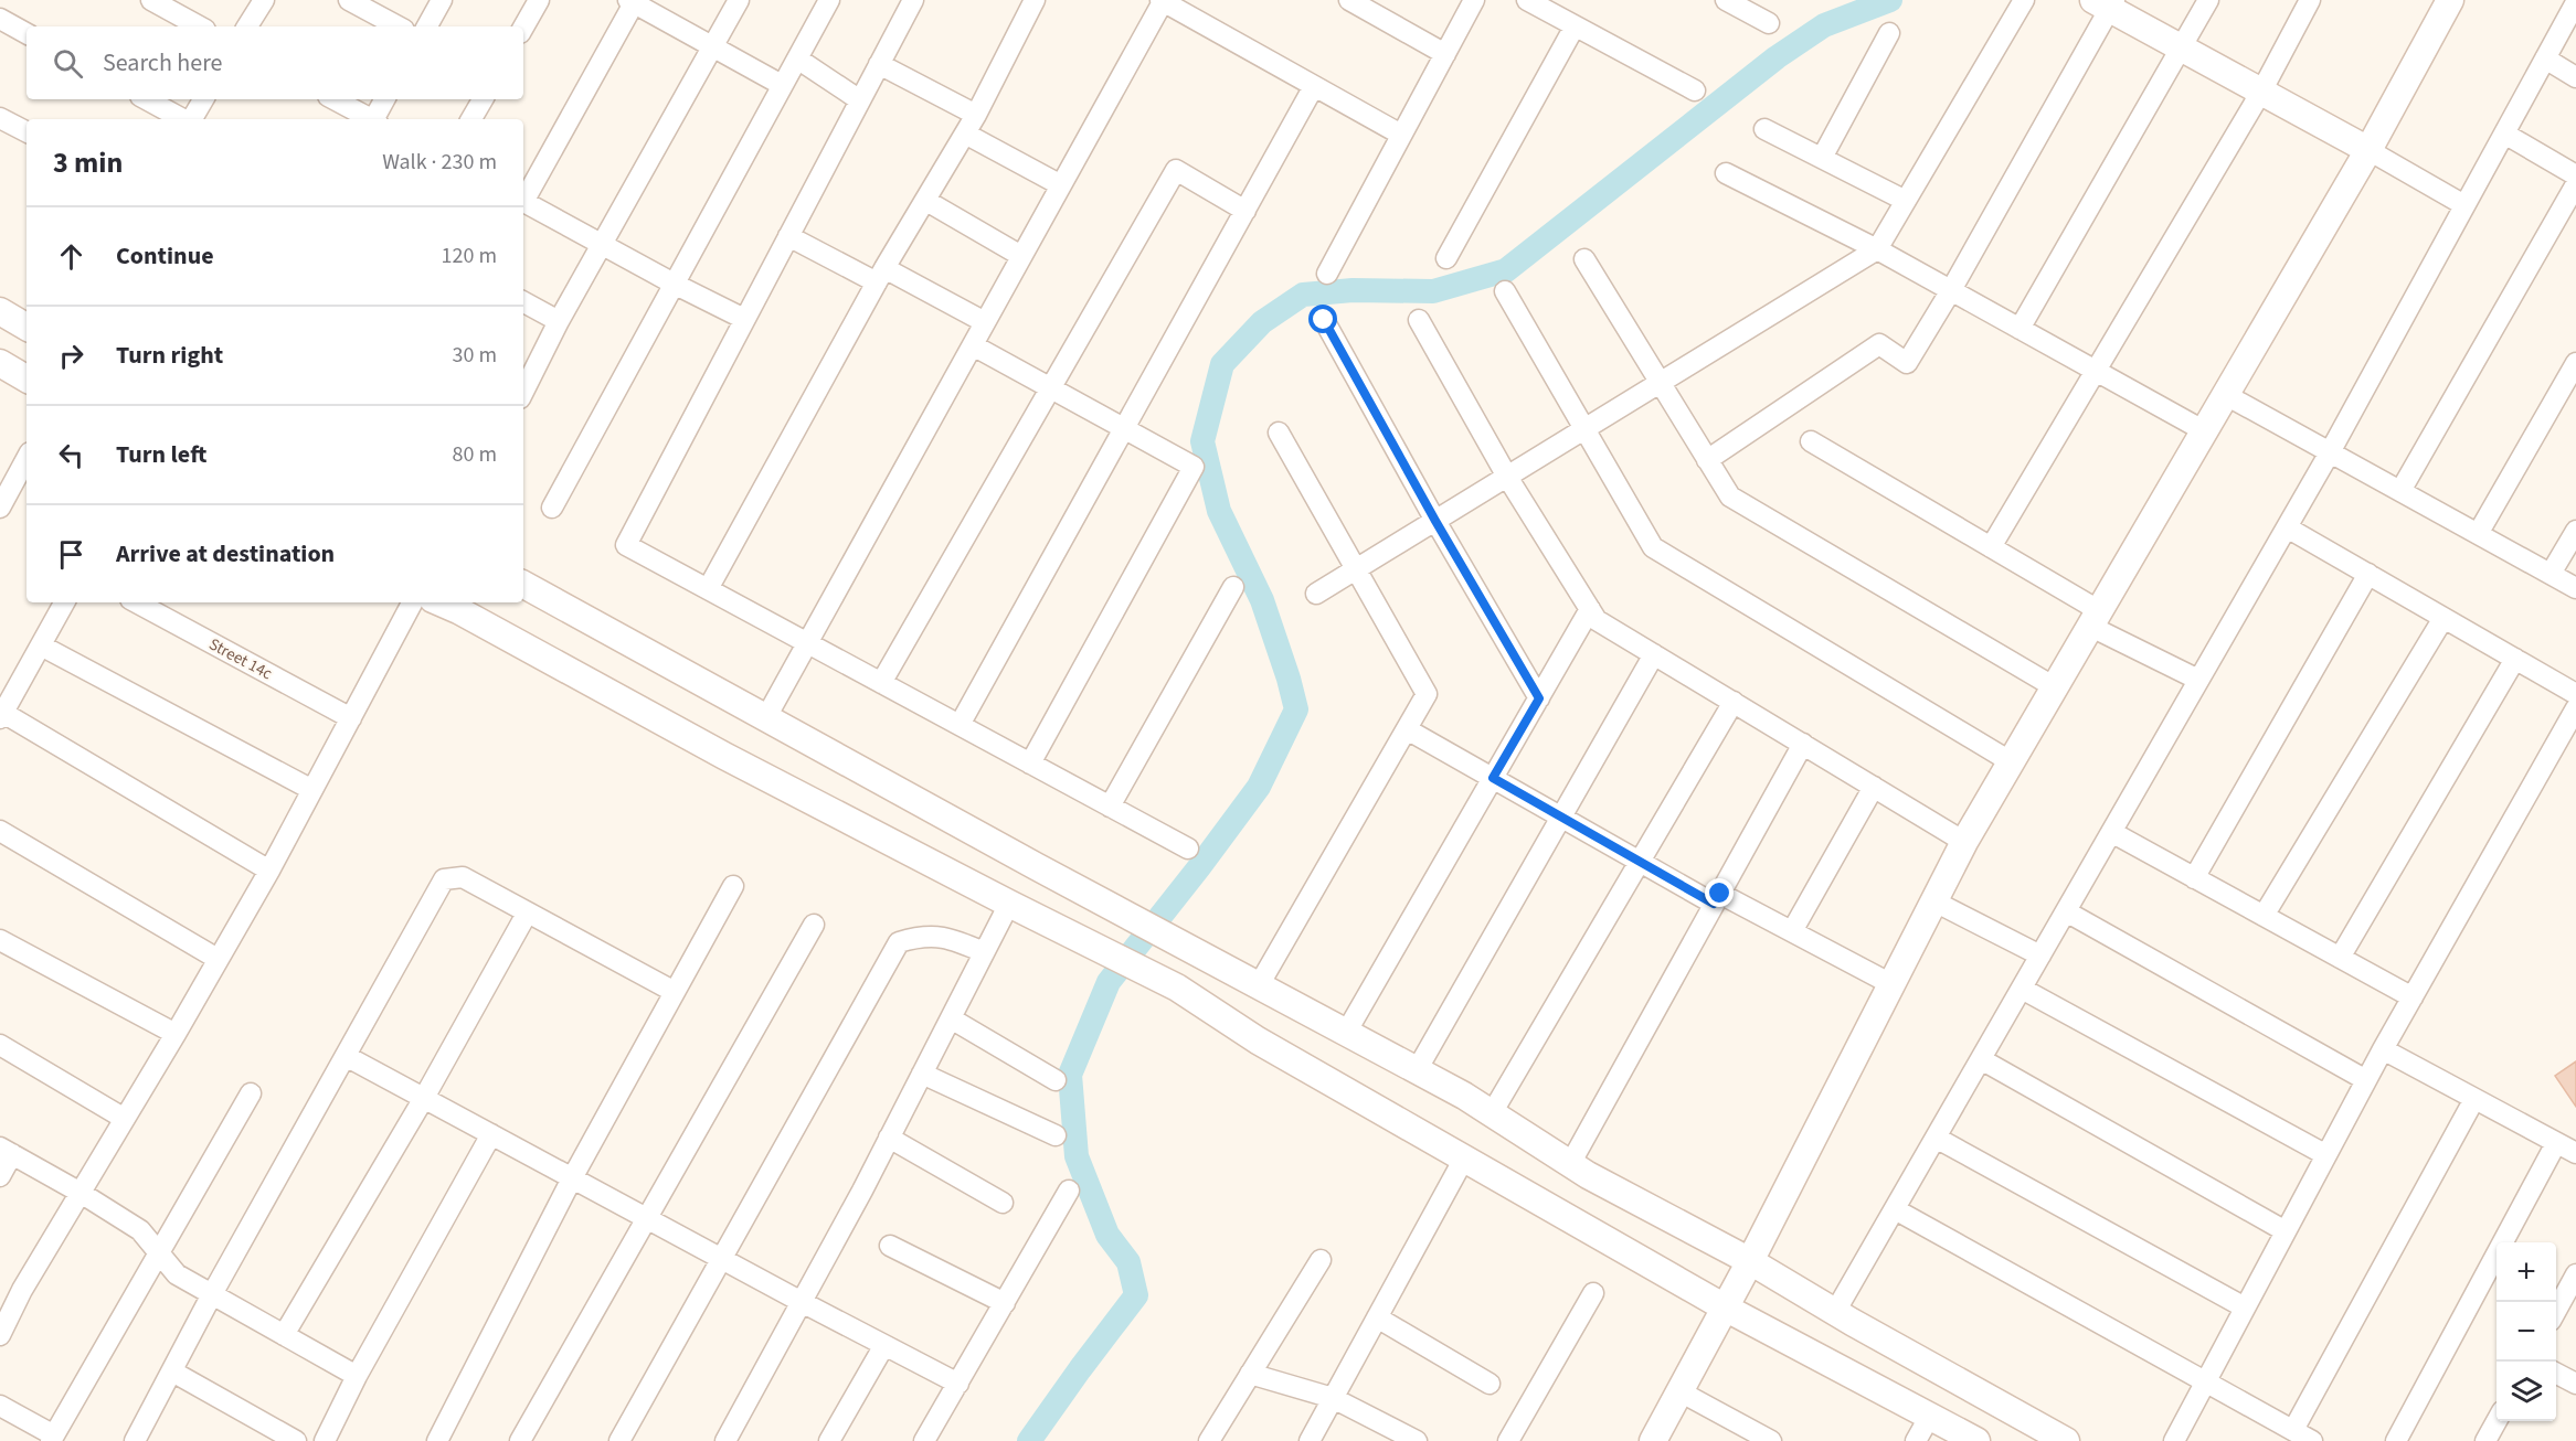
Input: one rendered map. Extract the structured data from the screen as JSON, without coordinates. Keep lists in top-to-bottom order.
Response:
{
  "streets": {
    "street": ["Street 14c"]
  },
  "page": {
    "search": "Search here",
    "heading": ["3 min", "Walk · 230 m"],
    "list": [
      ["Continue", "120 m"],
      ["Turn right", "30 m"],
      ["Turn left", "80 m"],
      "Arrive at destination"
    ],
    "map_buttons": ["+", "−"]
  }
}
